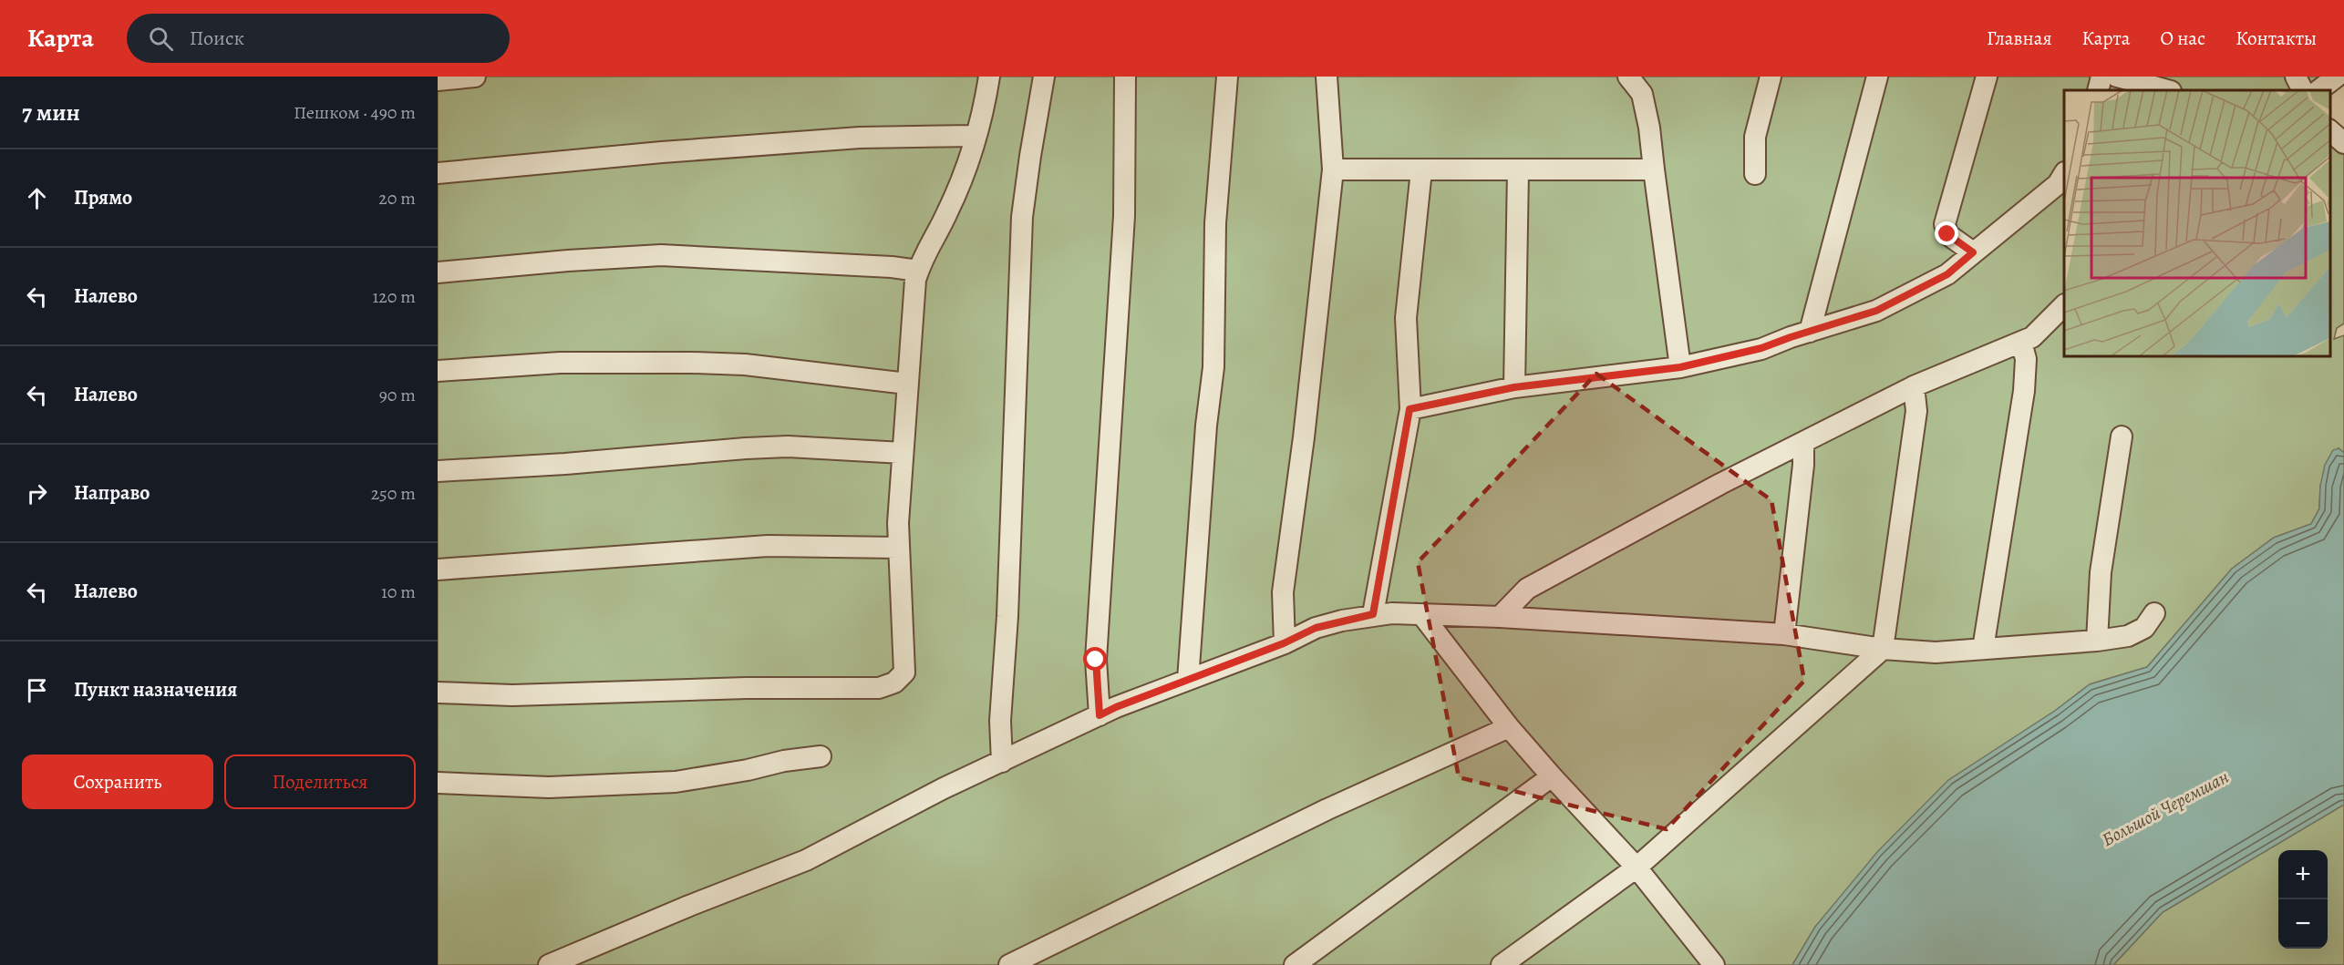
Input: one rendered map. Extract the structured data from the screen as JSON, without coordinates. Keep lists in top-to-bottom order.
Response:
{
  "water": ["Большой Черемшан"],
  "page": {
    "header": "Карта",
    "search": "Поиск",
    "nav": [
      "Главная",
      "Карта",
      "О нас",
      "Контакты"
    ],
    "heading": ["7 мин", "Пешком · 490 m"],
    "list": [
      ["Прямо", "20 m"],
      ["Налево", "120 m"],
      ["Налево", "90 m"],
      ["Направо", "250 m"],
      ["Налево", "10 m"],
      "Пункт назначения"
    ],
    "buttons": ["Сохранить", "Поделиться"],
    "map_buttons": ["+", "−"]
  }
}
